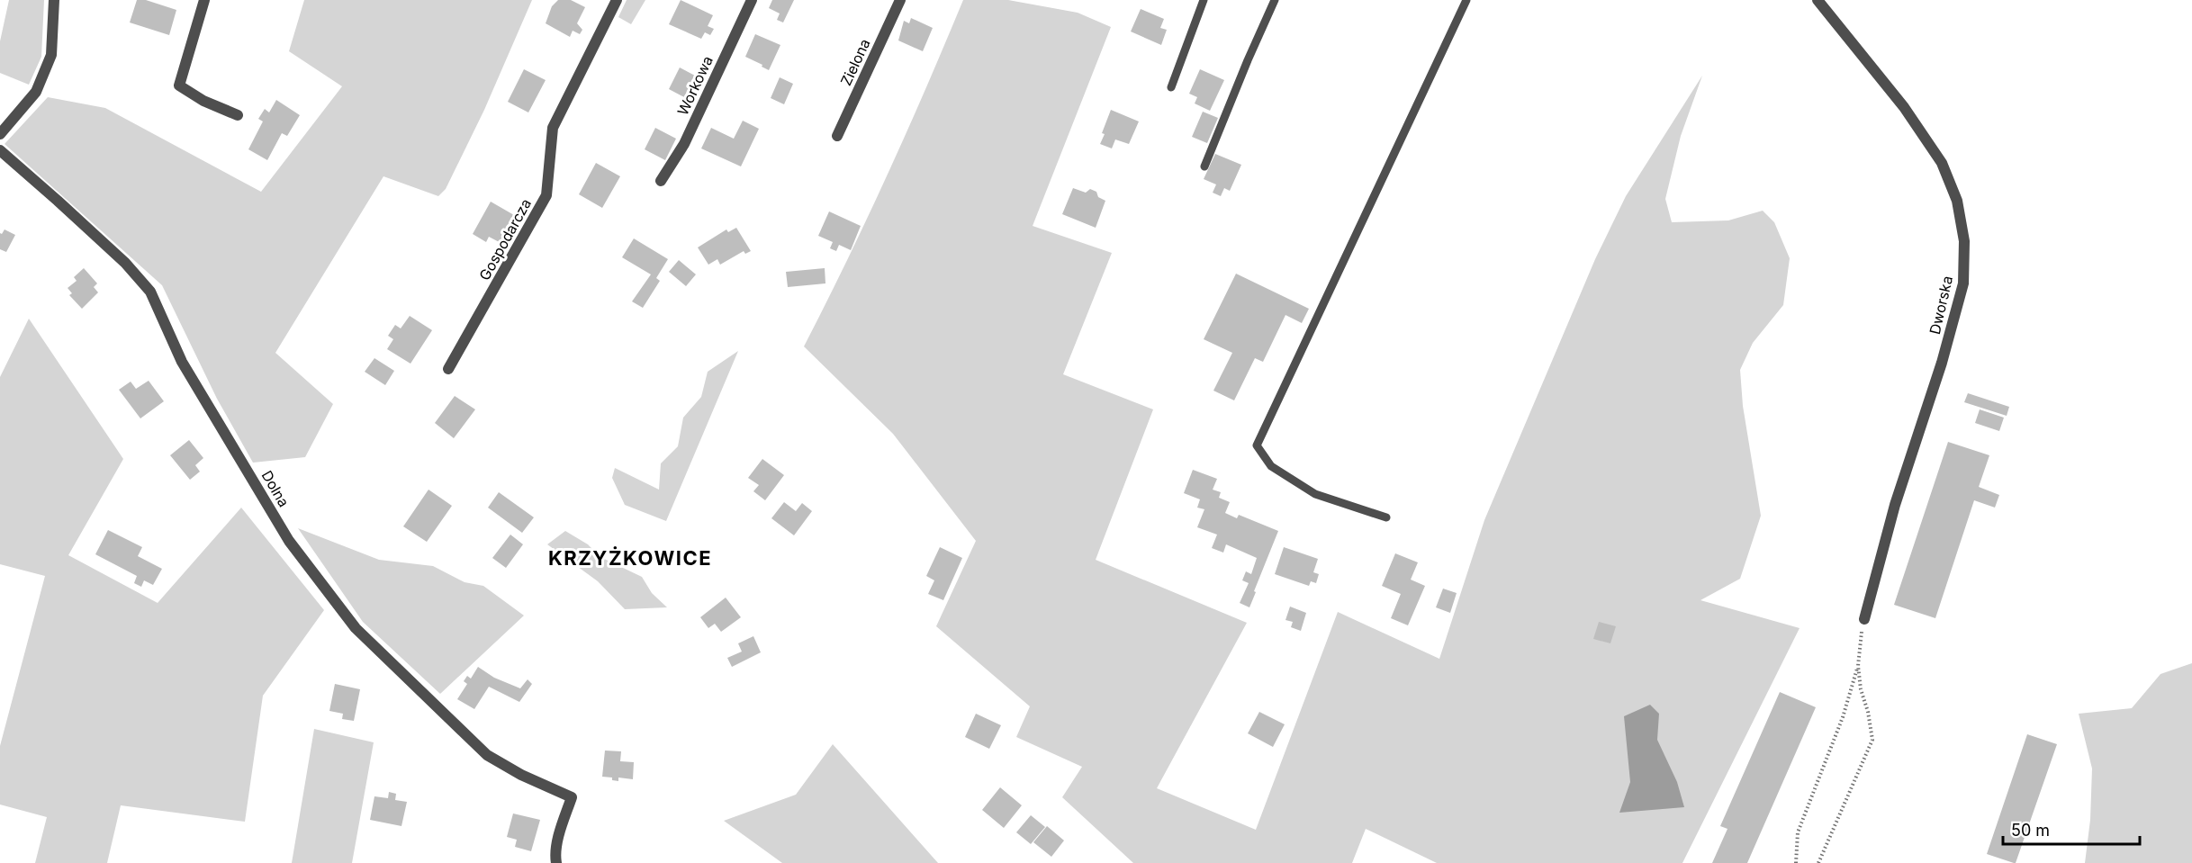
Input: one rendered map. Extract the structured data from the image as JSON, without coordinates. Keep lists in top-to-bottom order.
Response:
{
  "streets": {
    "street": [
      "Zielona",
      "Workowa",
      "Gospodarcza",
      "Dworska",
      "Dolna"
    ]
  },
  "districts": ["KRZYŻKOWICE"],
  "scale_bar": "50 m"
}
